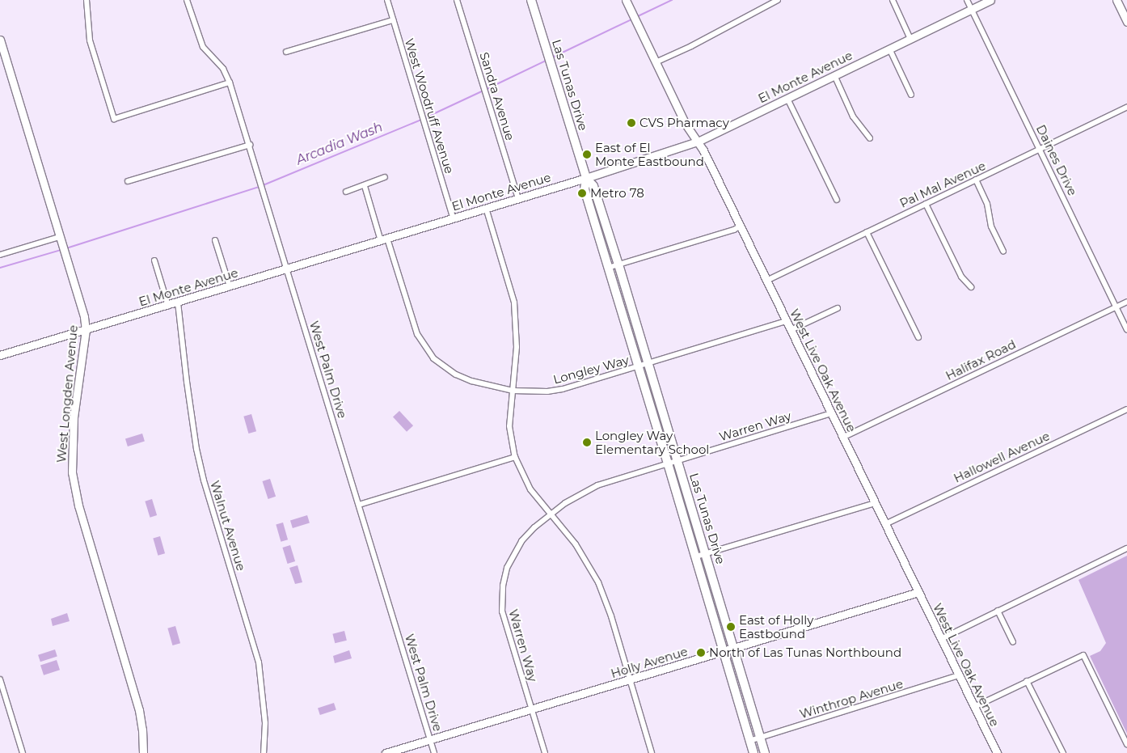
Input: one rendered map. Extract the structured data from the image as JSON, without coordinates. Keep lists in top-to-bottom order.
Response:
{
  "streets": {
    "main road": ["Las Tunas Drive"],
    "street": [
      "El Monte Avenue",
      "Sandra Avenue",
      "West Woodruff Avenue",
      "Daines Drive",
      "Pal Mal Avenue",
      "Halifax Road",
      "West Palm Drive",
      "Longley Way",
      "West Live Oak Avenue",
      "West Longden Avenue",
      "Warren Way",
      "Hallowell Avenue",
      "Walnut Avenue",
      "Holly Avenue",
      "Winthrop Avenue"
    ]
  },
  "crossings": [
    ["El Monte Avenue", "Las Tunas Drive"],
    ["El Monte Avenue", "Sandra Avenue"],
    ["El Monte Avenue", "West Woodruff Avenue"],
    ["El Monte Avenue", "Daines Drive"],
    ["El Monte Avenue", "West Palm Drive"],
    ["El Monte Avenue", "Longley Way"],
    ["El Monte Avenue", "West Live Oak Avenue"],
    ["El Monte Avenue", "West Longden Avenue"],
    ["El Monte Avenue", "Walnut Avenue"],
    ["Las Tunas Drive", "Longley Way"],
    ["Las Tunas Drive", "Warren Way"],
    ["Las Tunas Drive", "Holly Avenue"],
    ["Las Tunas Drive", "Winthrop Avenue"],
    ["Daines Drive", "Pal Mal Avenue"],
    ["Daines Drive", "Halifax Road"],
    ["Pal Mal Avenue", "West Live Oak Avenue"],
    ["Halifax Road", "West Live Oak Avenue"],
    ["West Palm Drive", "Holly Avenue"],
    ["Longley Way", "West Live Oak Avenue"],
    ["West Live Oak Avenue", "Warren Way"],
    ["West Live Oak Avenue", "Hallowell Avenue"],
    ["West Live Oak Avenue", "Holly Avenue"],
    ["West Live Oak Avenue", "Winthrop Avenue"],
    ["Warren Way", "Holly Avenue"]
  ],
  "water": ["Arcadia Wash"],
  "places": [
    "CVS Pharmacy",
    "East of El Monte Eastbound",
    "Metro 78",
    "Longley Way Elementary School",
    "East of Holly Eastbound",
    "North of Las Tunas Northbound"
  ]
}
